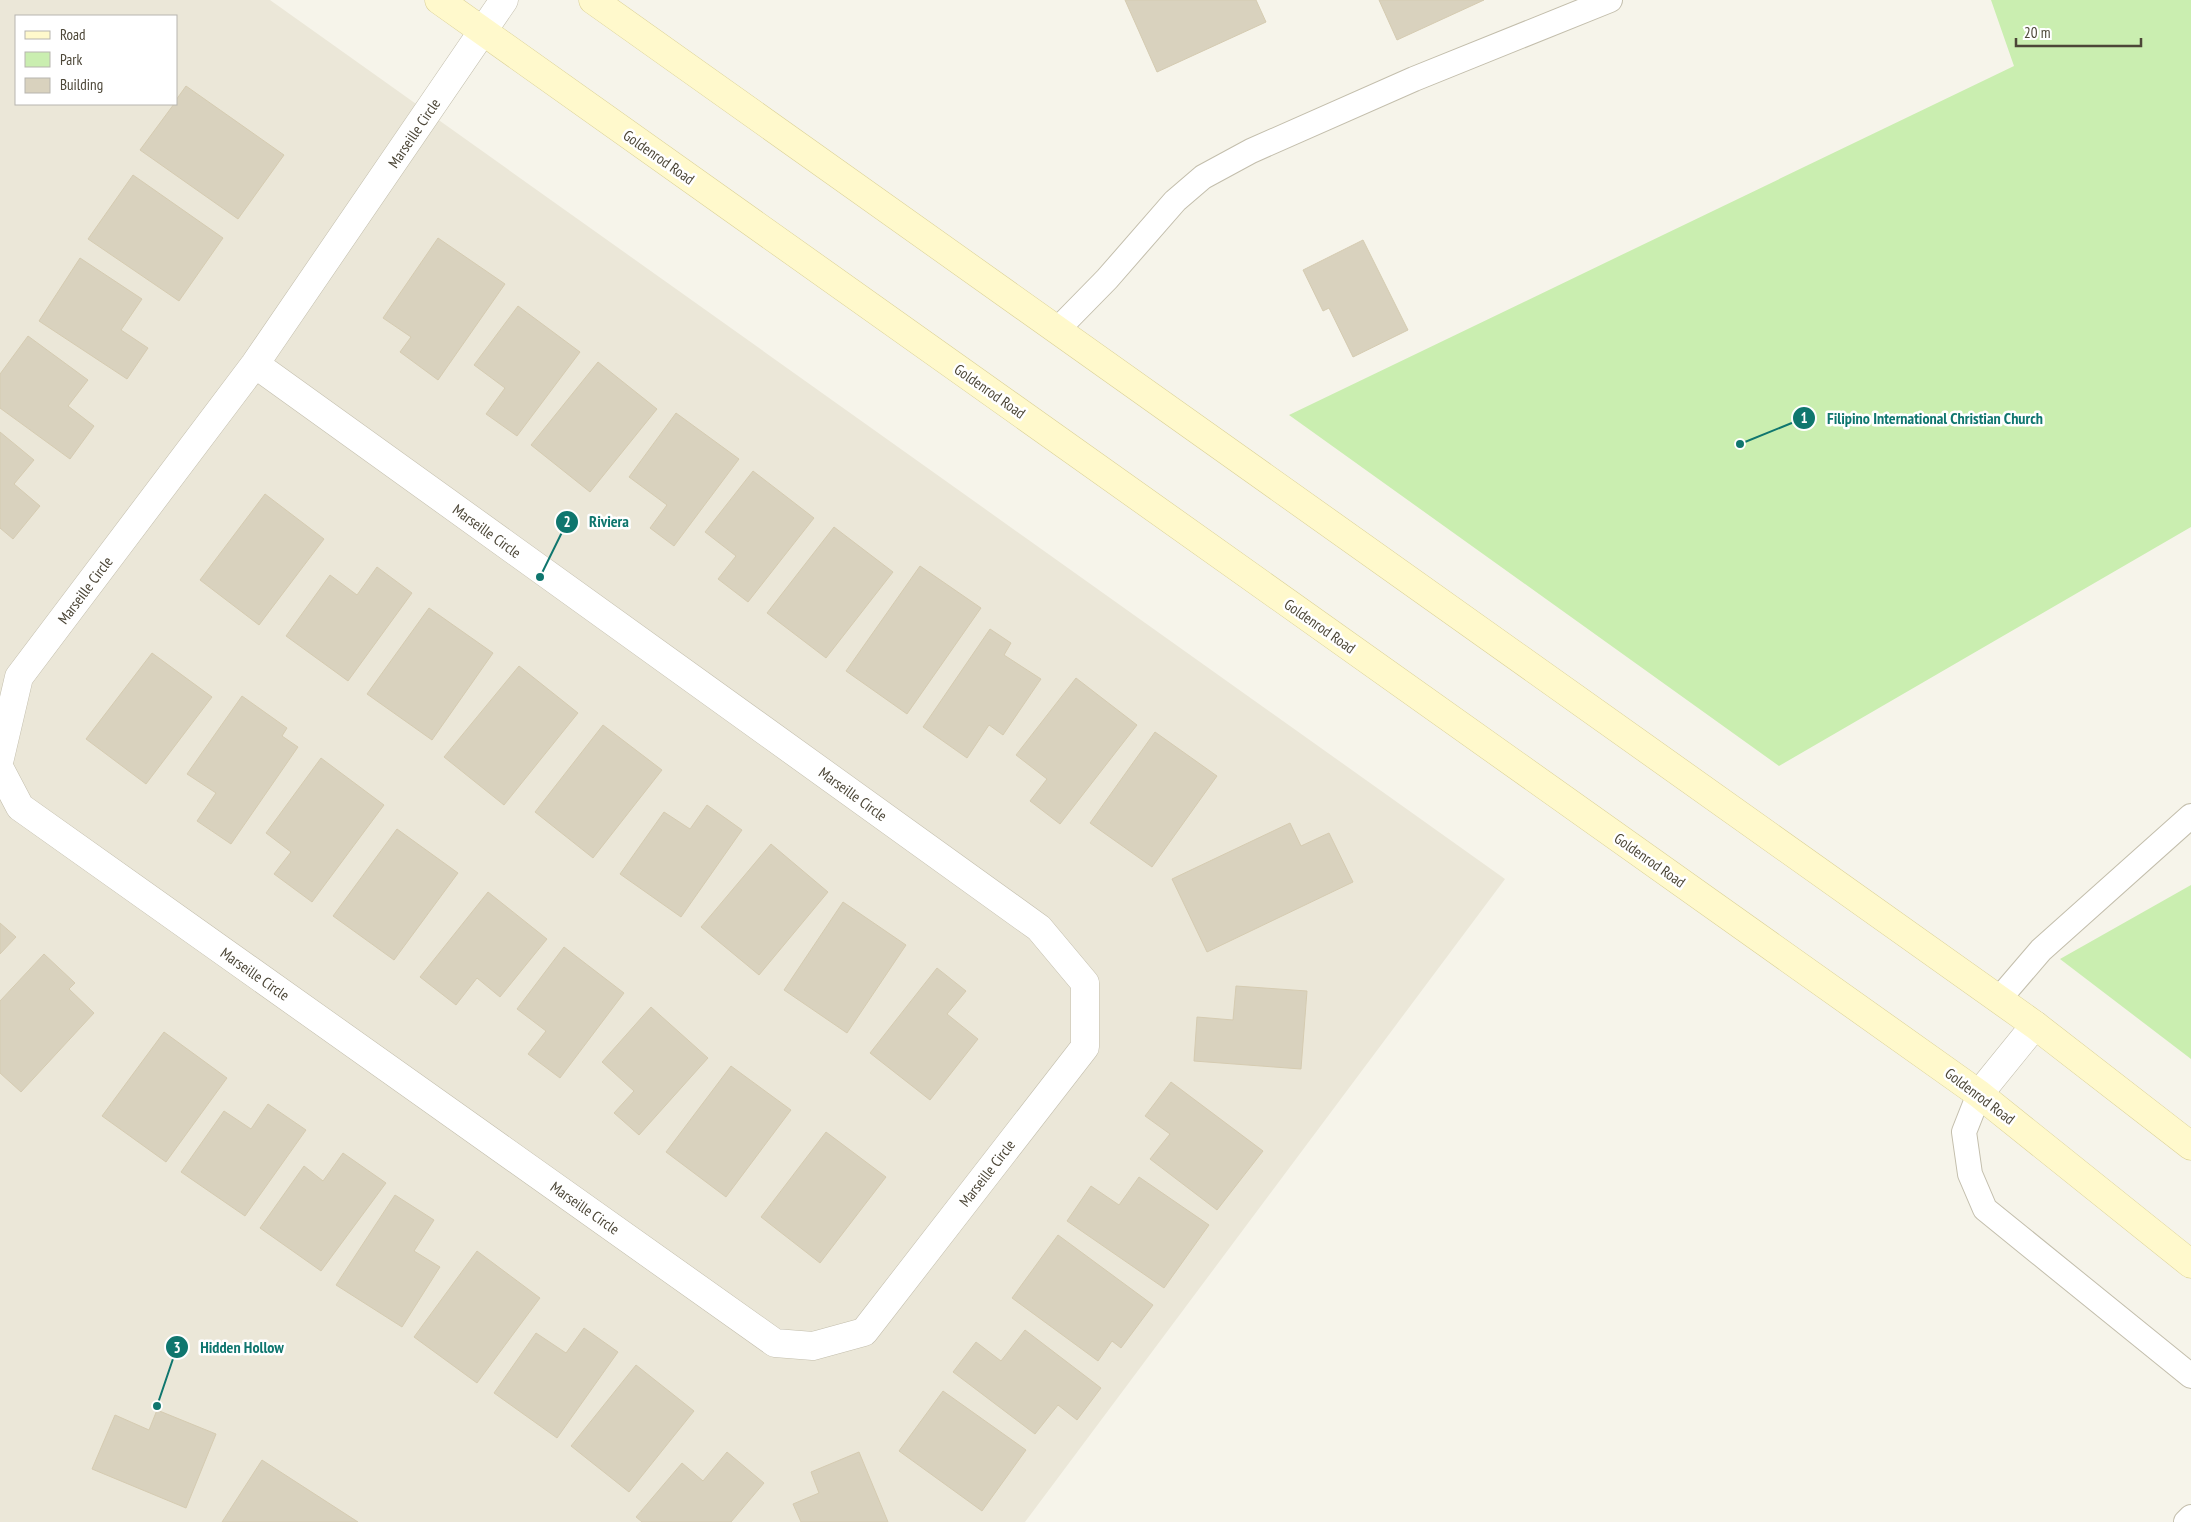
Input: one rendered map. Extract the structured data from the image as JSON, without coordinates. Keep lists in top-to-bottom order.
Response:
{
  "streets": {
    "main road": ["Goldenrod Road"],
    "street": ["Marseille Circle"]
  },
  "crossings": [
    ["Marseille Circle", "Goldenrod Road"]
  ],
  "places": ["Filipino International Christian Church", "Riviera", "Hidden Hollow"],
  "legend": ["Road", "Park", "Building"],
  "scale_bar": "20 m"
}
